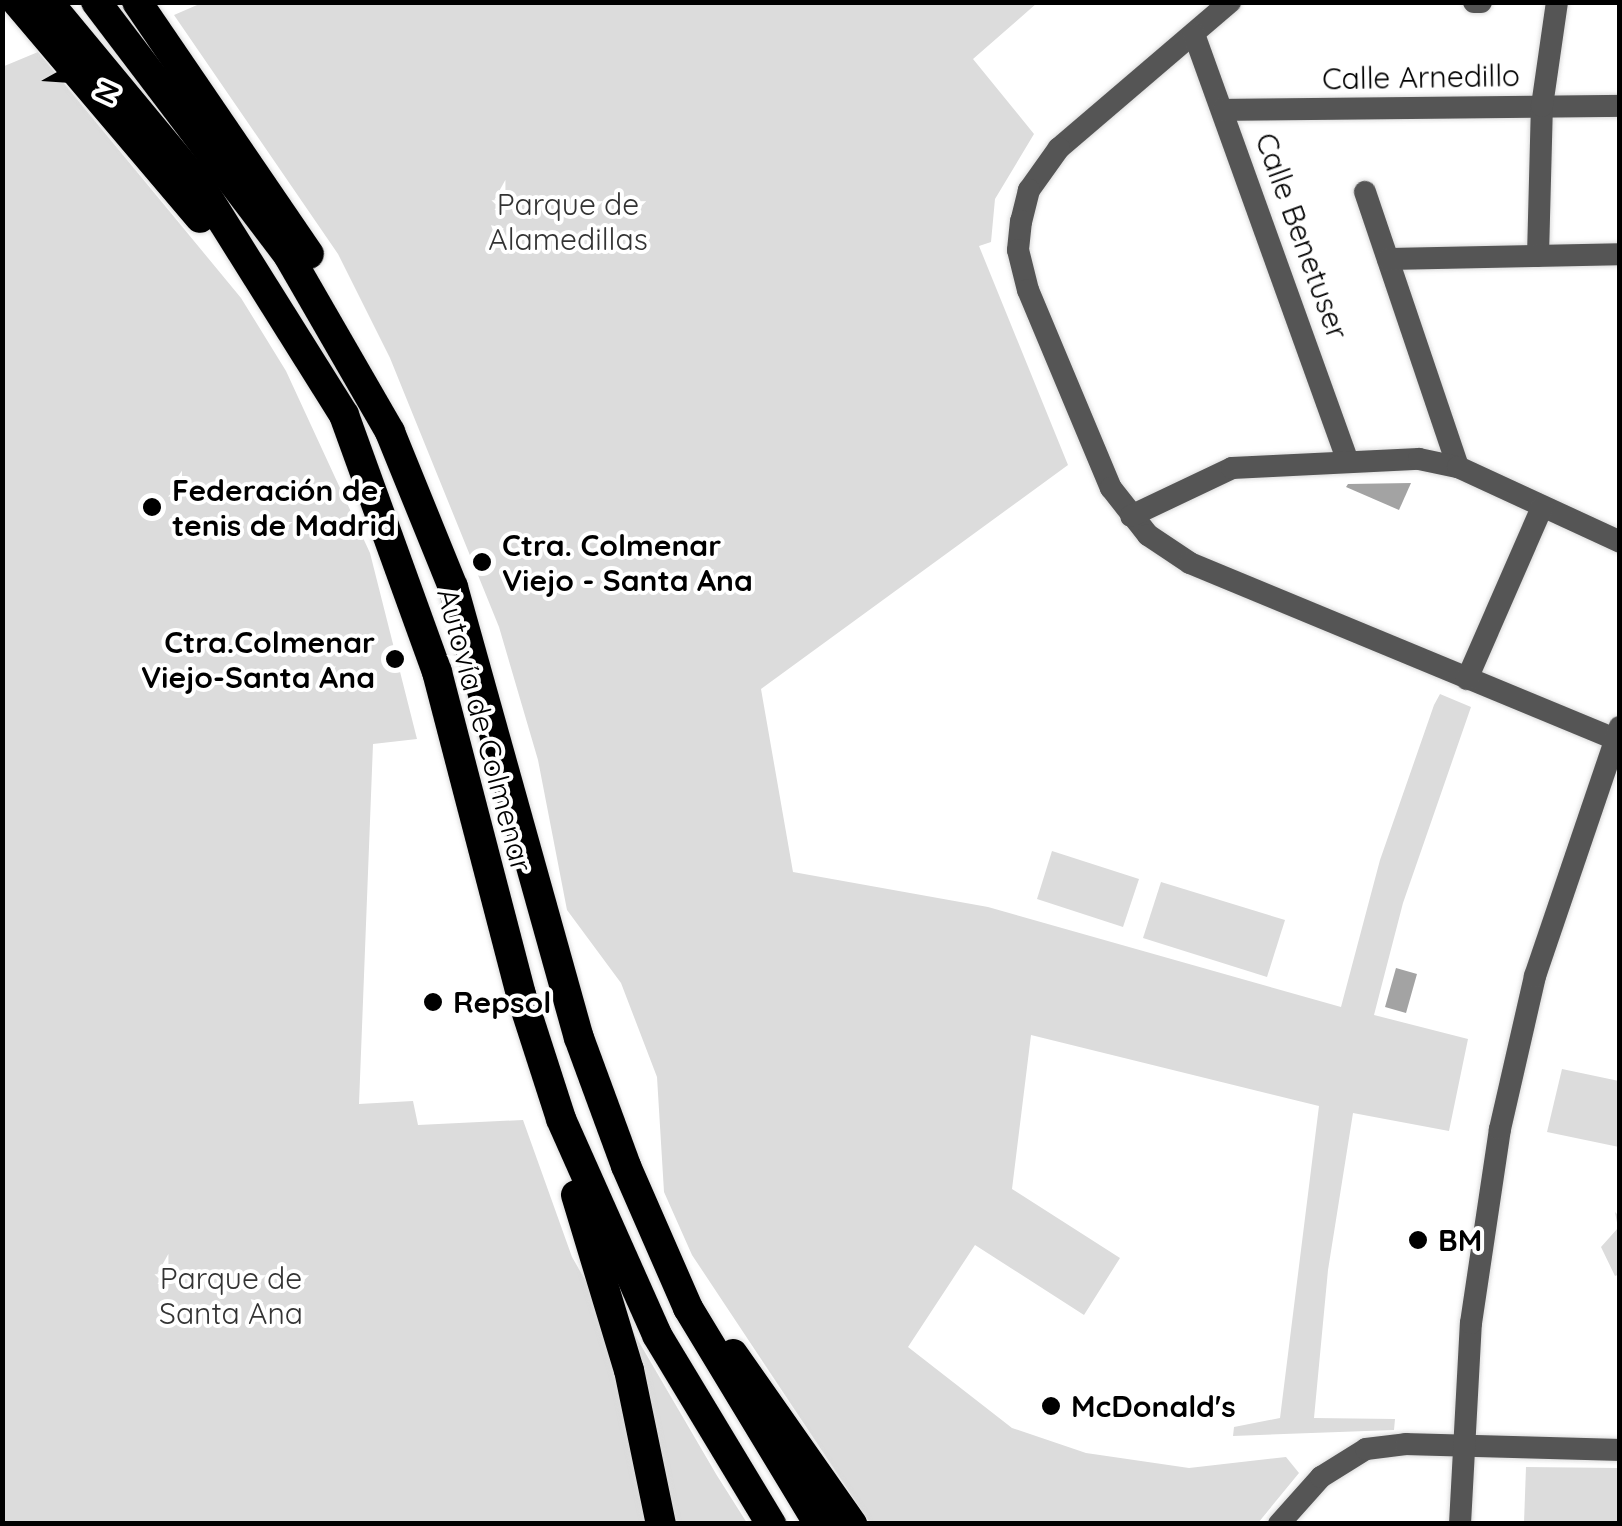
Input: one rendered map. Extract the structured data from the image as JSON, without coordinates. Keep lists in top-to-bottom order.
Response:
{
  "streets": {
    "highway": ["Autovía de Colmenar"],
    "street": ["Calle Arnedillo", "Calle Benetuser"]
  },
  "crossings": [
    ["Calle Arnedillo", "Calle Benetuser"]
  ],
  "parks": ["Parque de Alamedillas", "Parque de Santa Ana"],
  "places": [
    "Federación de tenis de Madrid",
    "Ctra. Colmenar Viejo - Santa Ana",
    "Ctra.Colmenar Viejo-Santa Ana",
    "Repsol",
    "BM",
    "McDonald's"
  ],
  "north": "bottom right"
}
